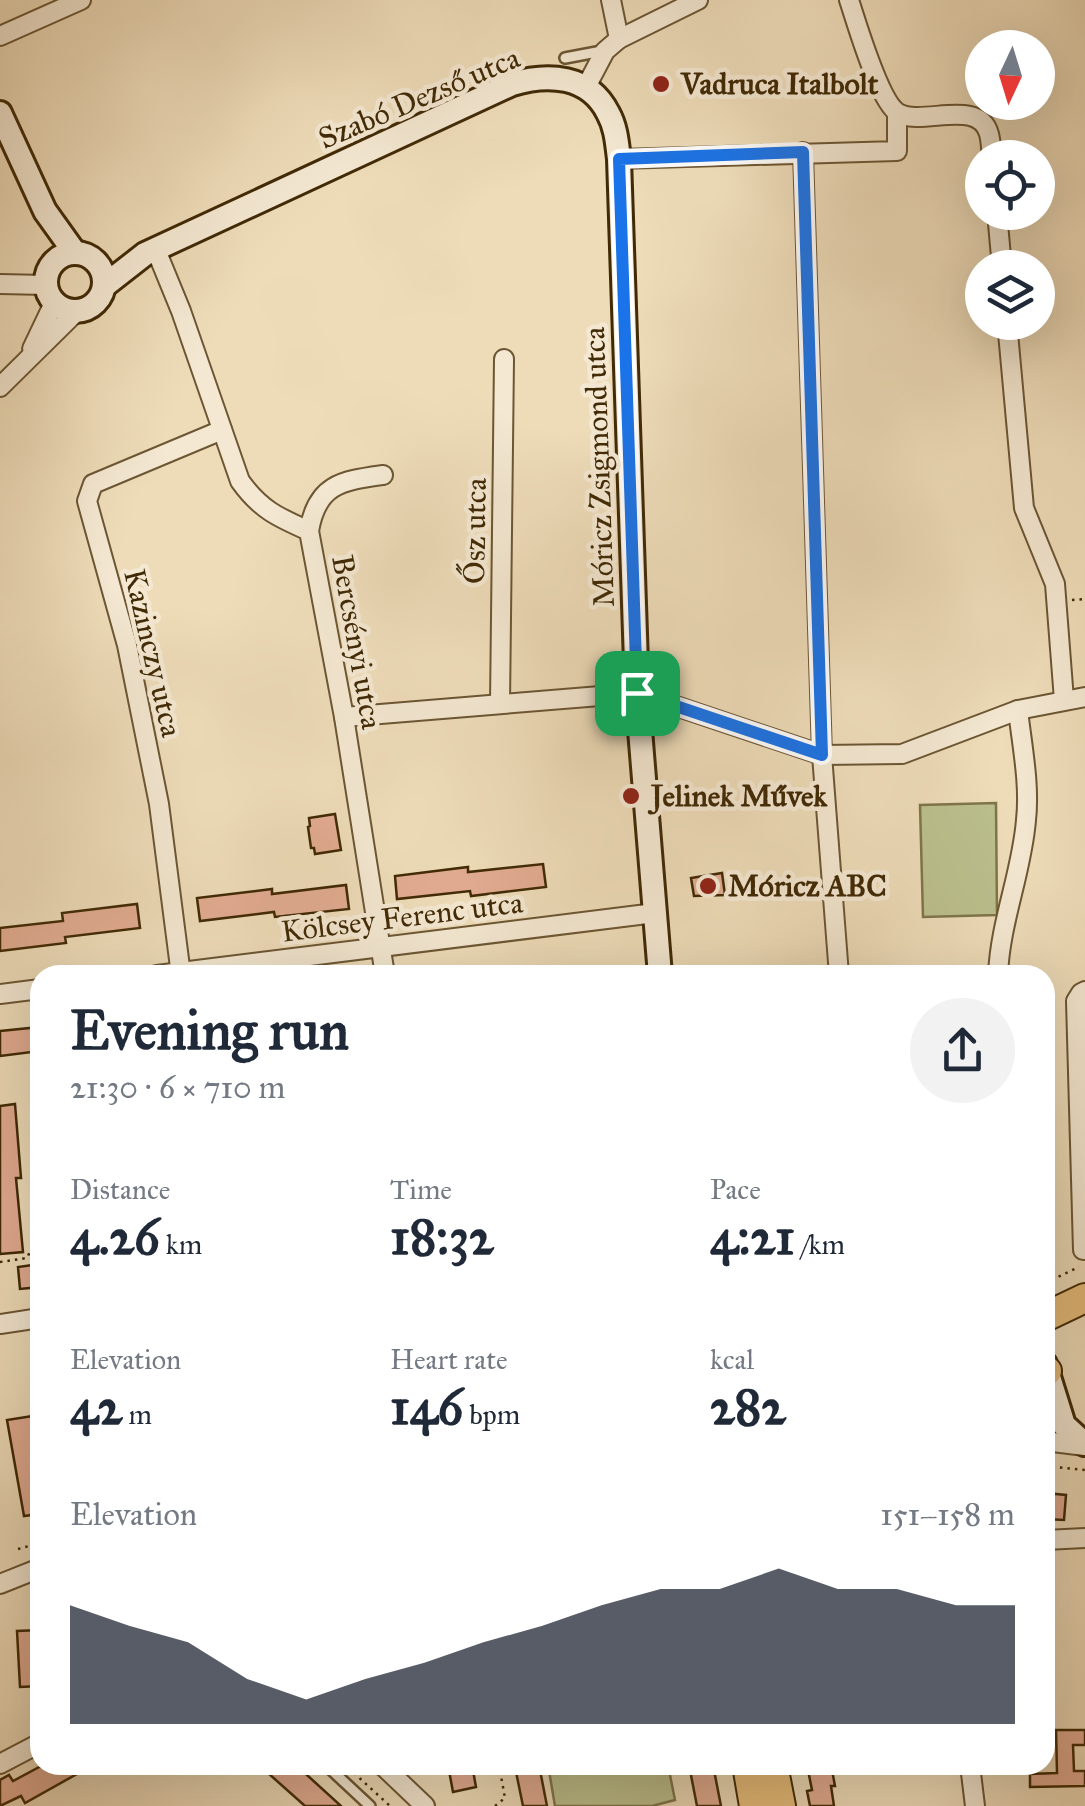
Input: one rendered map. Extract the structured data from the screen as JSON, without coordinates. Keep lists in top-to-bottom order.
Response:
{
  "streets": {
    "main road": ["Szabó Dezső utca", "Móricz Zsigmond utca"],
    "street": [
      "Ősz utca",
      "Bercsényi utca",
      "Kazinczy utca",
      "Kölcsey Ferenc utca"
    ]
  },
  "crossings": [
    ["Szabó Dezső utca", "Móricz Zsigmond utca"],
    ["Szabó Dezső utca", "Bercsényi utca"],
    ["Móricz Zsigmond utca", "Kölcsey Ferenc utca"],
    ["Bercsényi utca", "Kazinczy utca"],
    ["Bercsényi utca", "Kölcsey Ferenc utca"]
  ],
  "places": ["Vadruca Italbolt", "Jelinek Művek", "Móricz ABC"],
  "north": "bottom",
  "page": {
    "heading": ["Evening run", "21:30 · 6 × 710 m"],
    "stats": [
      ["Distance", "4.26 km"],
      ["Time", "18:32"],
      ["Pace", "4:21 /km"],
      ["Elevation", "42 m"],
      ["Heart rate", "146 bpm"],
      ["kcal", "282"]
    ],
    "chart": ["Elevation", "151–158 m"]
  }
}
